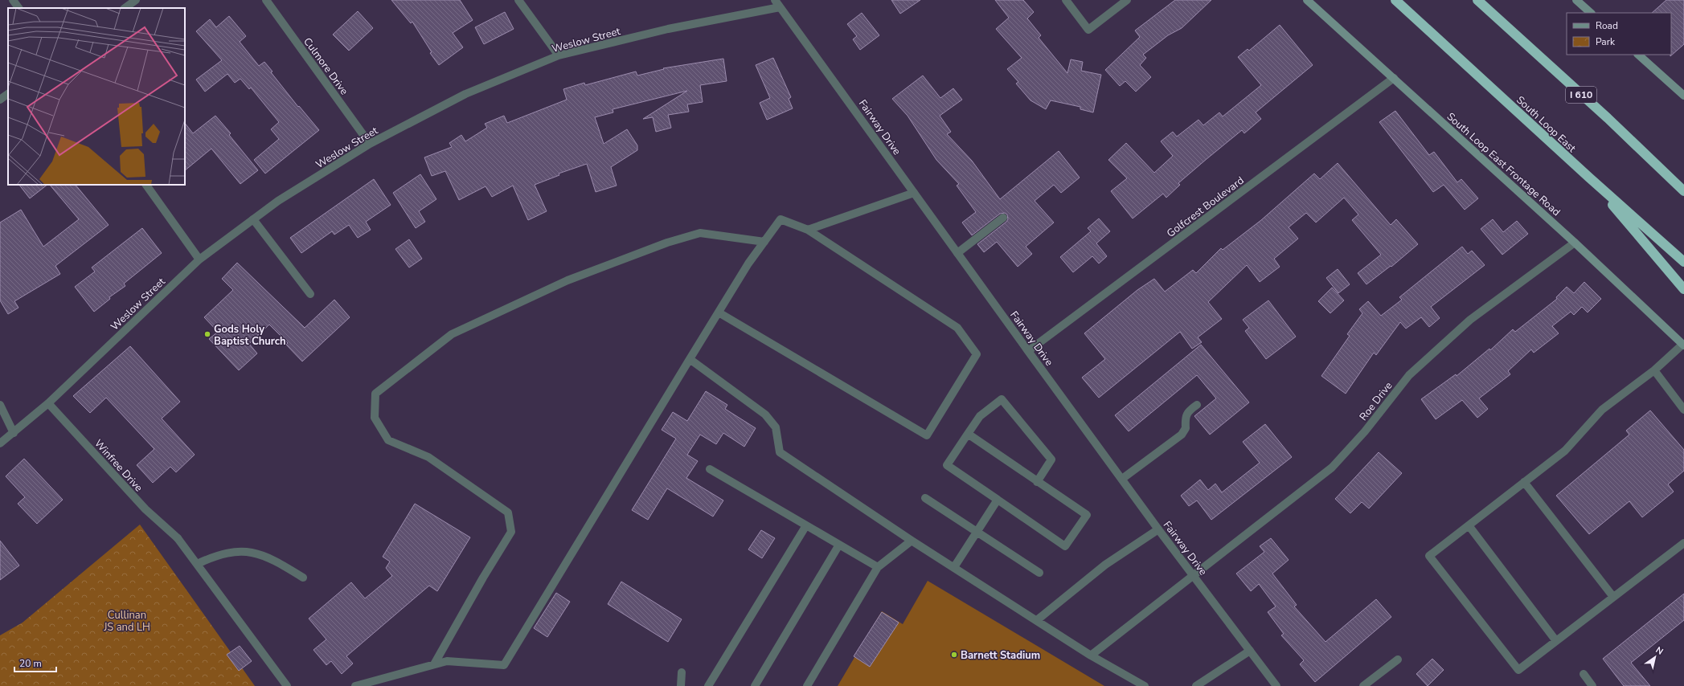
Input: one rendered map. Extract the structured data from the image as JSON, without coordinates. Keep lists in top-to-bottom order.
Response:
{
  "streets": {
    "highway": ["I 610", "South Loop East"],
    "main road": ["South Loop East Frontage Road"],
    "street": [
      "Weslow Street",
      "Culmore Drive",
      "Fairway Drive",
      "Golfcrest Boulevard",
      "Roe Drive",
      "Winfree Drive"
    ]
  },
  "crossings": [
    ["Weslow Street", "Culmore Drive"],
    ["Weslow Street", "Fairway Drive"],
    ["Weslow Street", "Winfree Drive"],
    ["Fairway Drive", "Golfcrest Boulevard"],
    ["Fairway Drive", "Roe Drive"],
    ["South Loop East Frontage Road", "Golfcrest Boulevard"],
    ["South Loop East Frontage Road", "Roe Drive"]
  ],
  "parks": ["Cullinan JS and LH"],
  "places": ["Gods Holy Baptist Church", "Barnett Stadium"],
  "legend": ["Road", "Park"],
  "scale_bar": "20 m",
  "north": "top right"
}
